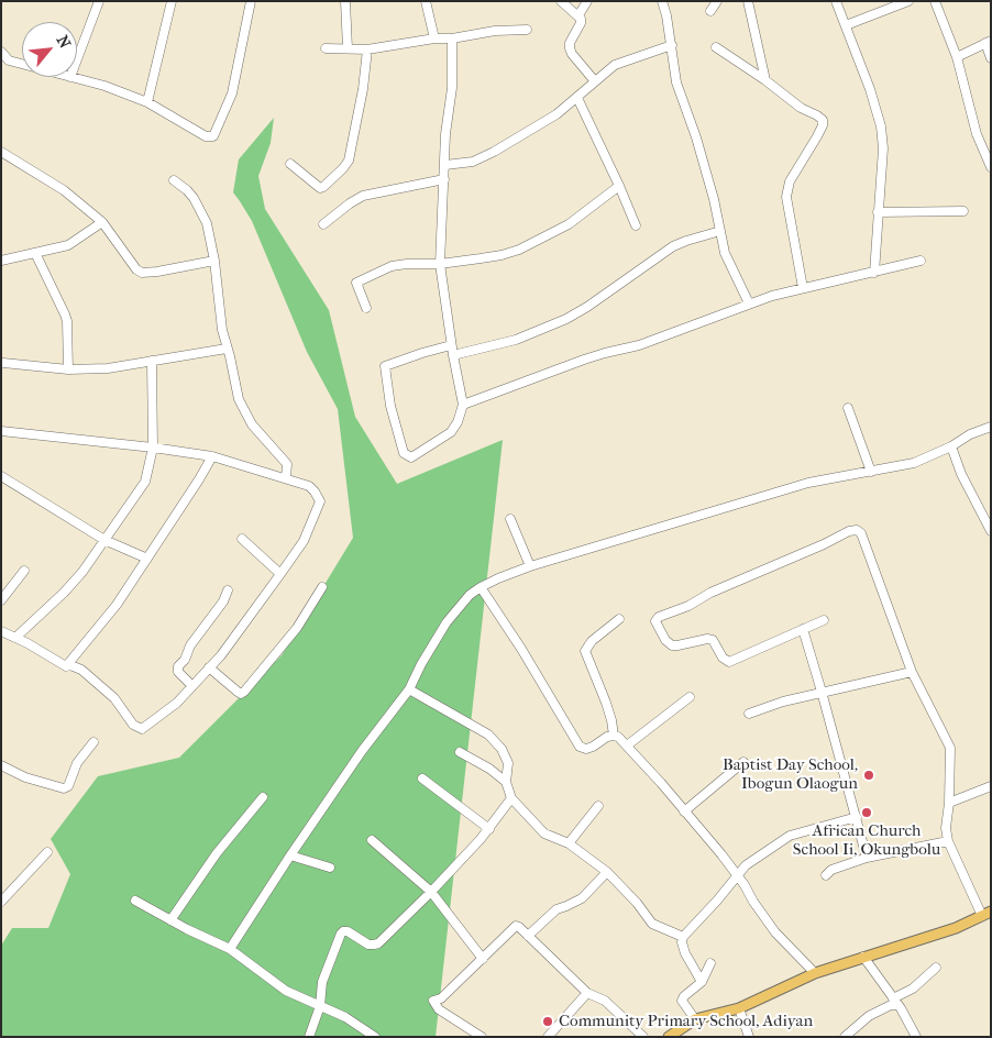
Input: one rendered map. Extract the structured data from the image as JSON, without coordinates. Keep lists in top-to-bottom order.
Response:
{
  "places": ["Baptist Day School, Ibogun Olaogun", "African Church School Ii, Okungbolu", "Community Primary School, Adiyan"],
  "north": "top right"
}
